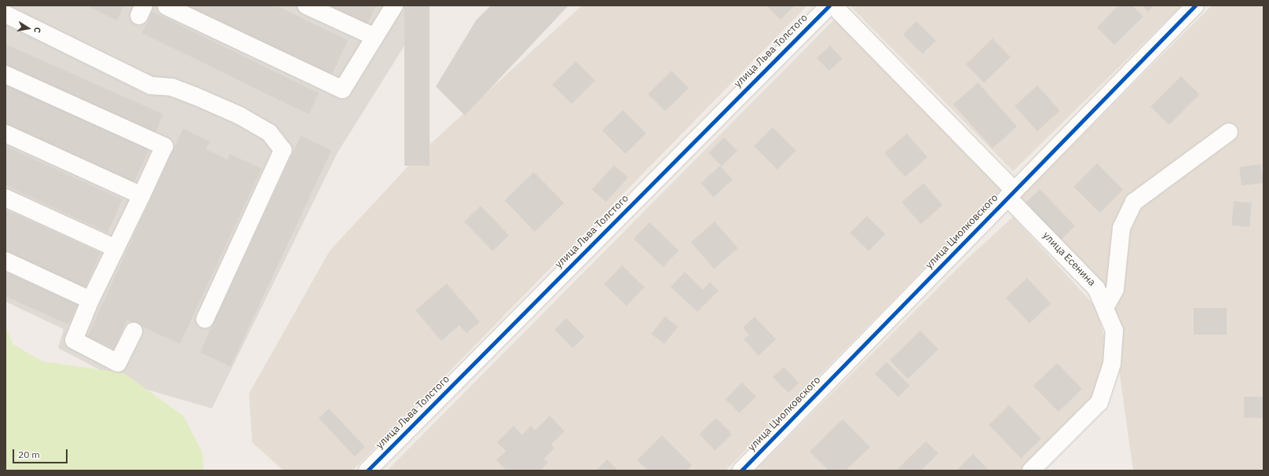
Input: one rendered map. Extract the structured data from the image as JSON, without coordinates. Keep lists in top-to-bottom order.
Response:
{
  "streets": {
    "street": ["улица Льва Толстого", "улица Циолковского", "улица Есенина"]
  },
  "crossings": [
    ["улица Циолковского", "улица Есенина"]
  ],
  "scale_bar": "20 m",
  "north": "right"
}
